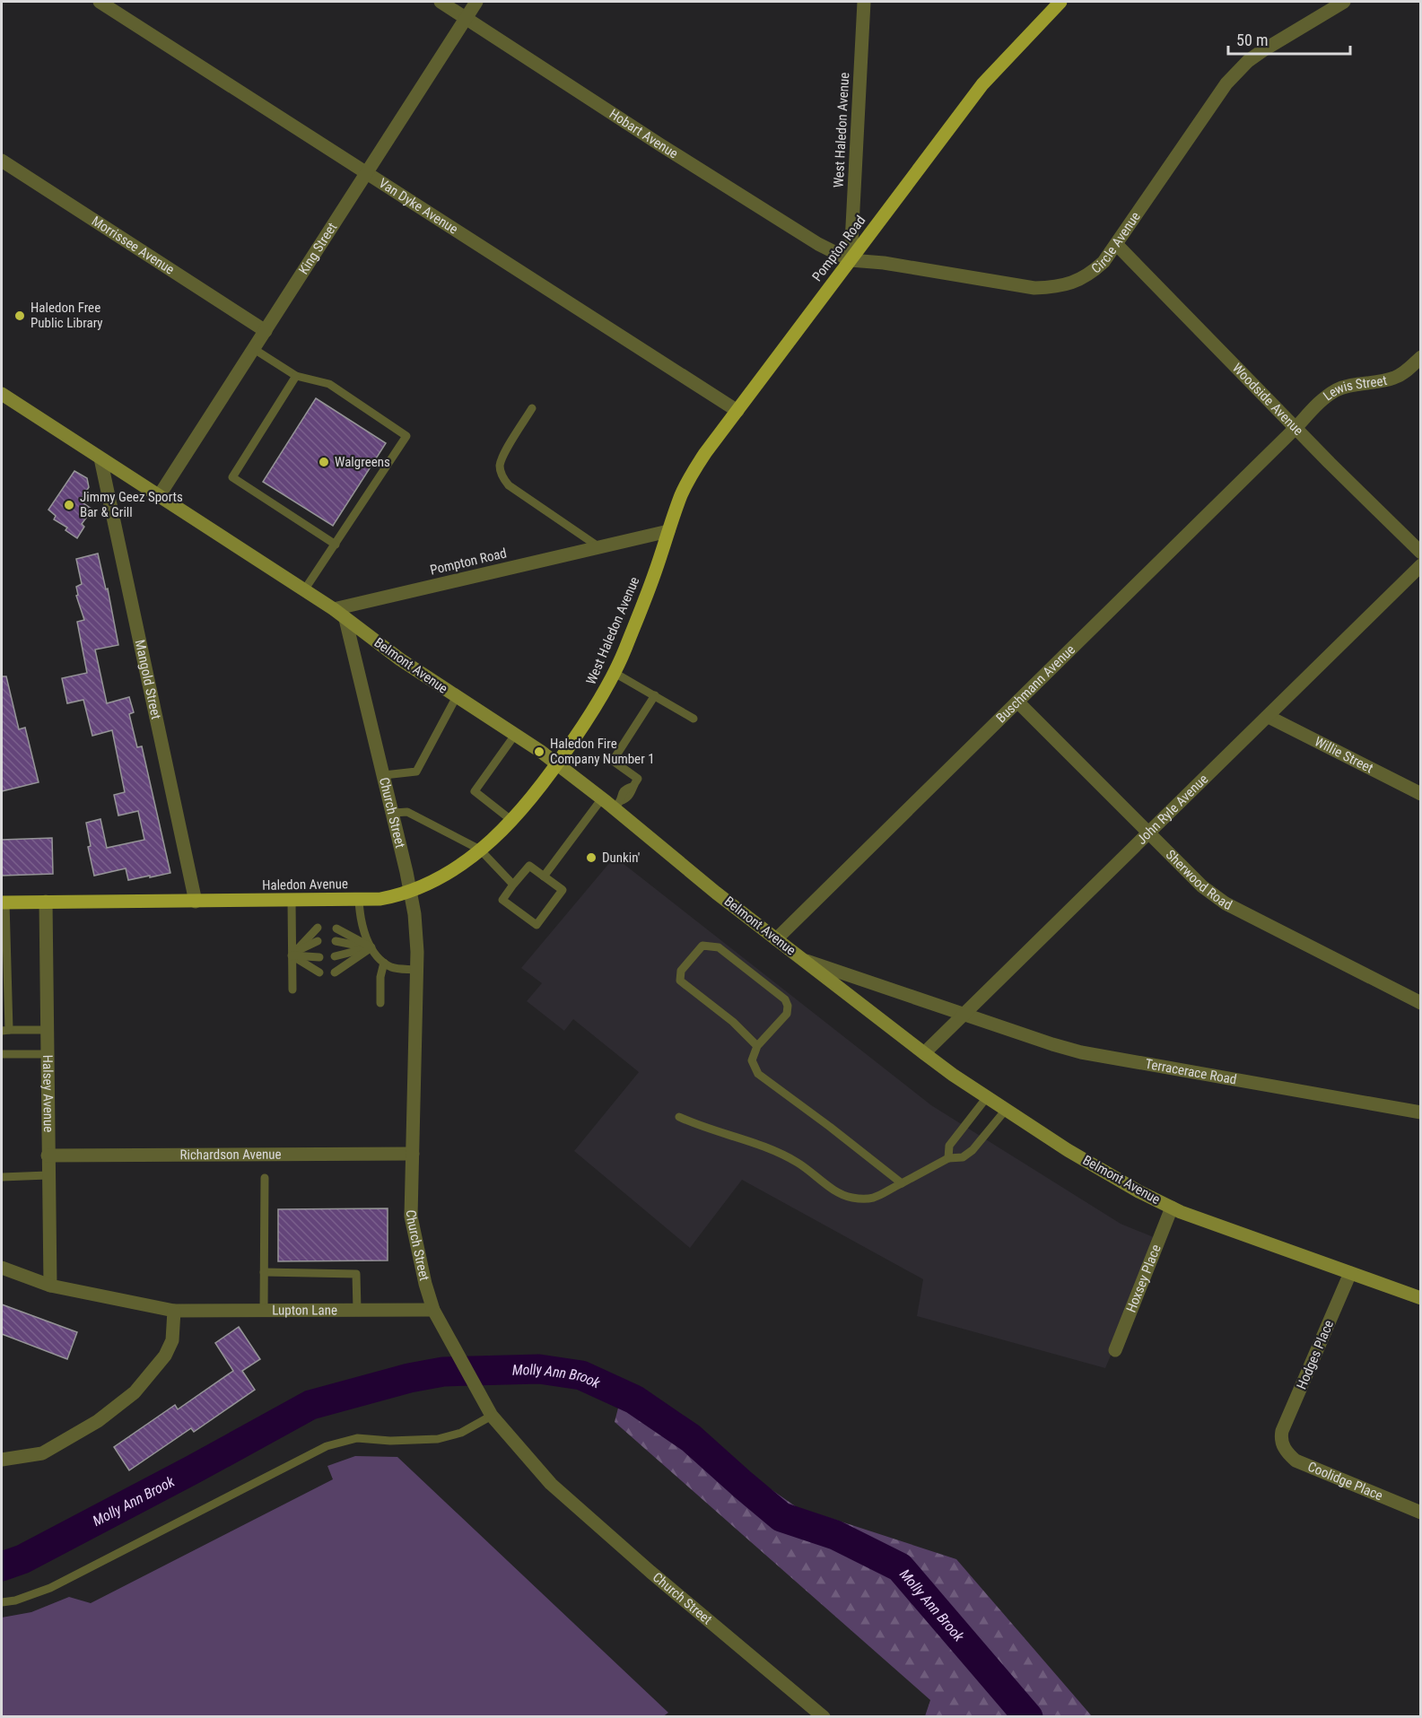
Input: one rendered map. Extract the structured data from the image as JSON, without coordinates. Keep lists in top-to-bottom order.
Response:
{
  "streets": {
    "main road": [
      "West Haledon Avenue",
      "Pompton Road",
      "Belmont Avenue",
      "Haledon Avenue"
    ],
    "street": [
      "Hobart Avenue",
      "Van Dyke Avenue",
      "Circle Avenue",
      "Morrissee Avenue",
      "King Street",
      "Lewis Street",
      "Woodside Avenue",
      "Mangold Street",
      "Buschmann Avenue",
      "Willie Street",
      "John Ryle Avenue",
      "Church Street",
      "Sherwood Road",
      "Terracerace Road",
      "Halsey Avenue",
      "Richardson Avenue",
      "Hoxsey Place",
      "Lupton Lane",
      "Hodges Place",
      "Coolidge Place"
    ]
  },
  "crossings": [
    ["West Haledon Avenue", "Hobart Avenue"],
    ["West Haledon Avenue", "Circle Avenue"],
    ["West Haledon Avenue", "Pompton Road"],
    ["West Haledon Avenue", "Belmont Avenue"],
    ["West Haledon Avenue", "Haledon Avenue"],
    ["Hobart Avenue", "Circle Avenue"],
    ["Hobart Avenue", "King Street"],
    ["Hobart Avenue", "Pompton Road"],
    ["Van Dyke Avenue", "King Street"],
    ["Van Dyke Avenue", "Pompton Road"],
    ["Circle Avenue", "Pompton Road"],
    ["Circle Avenue", "Woodside Avenue"],
    ["Morrissee Avenue", "King Street"],
    ["King Street", "Belmont Avenue"],
    ["Pompton Road", "Belmont Avenue"],
    ["Lewis Street", "Woodside Avenue"],
    ["Lewis Street", "Buschmann Avenue"],
    ["Woodside Avenue", "Buschmann Avenue"],
    ["Belmont Avenue", "Mangold Street"],
    ["Belmont Avenue", "Buschmann Avenue"],
    ["Belmont Avenue", "John Ryle Avenue"],
    ["Belmont Avenue", "Church Street"],
    ["Belmont Avenue", "Haledon Avenue"],
    ["Belmont Avenue", "Terracerace Road"],
    ["Belmont Avenue", "Hoxsey Place"],
    ["Belmont Avenue", "Hodges Place"],
    ["Mangold Street", "Haledon Avenue"],
    ["Buschmann Avenue", "Sherwood Road"],
    ["Willie Street", "John Ryle Avenue"],
    ["John Ryle Avenue", "Sherwood Road"],
    ["John Ryle Avenue", "Terracerace Road"],
    ["Church Street", "Haledon Avenue"],
    ["Church Street", "Richardson Avenue"],
    ["Church Street", "Lupton Lane"],
    ["Haledon Avenue", "Halsey Avenue"],
    ["Halsey Avenue", "Richardson Avenue"],
    ["Halsey Avenue", "Lupton Lane"],
    ["Hodges Place", "Coolidge Place"]
  ],
  "water": ["Molly Ann Brook"],
  "places": [
    "Haledon Free Public Library",
    "Walgreens",
    "Jimmy Geez Sports Bar & Grill",
    "Haledon Fire Company Number 1",
    "Dunkin'"
  ],
  "scale_bar": "50 m"
}
